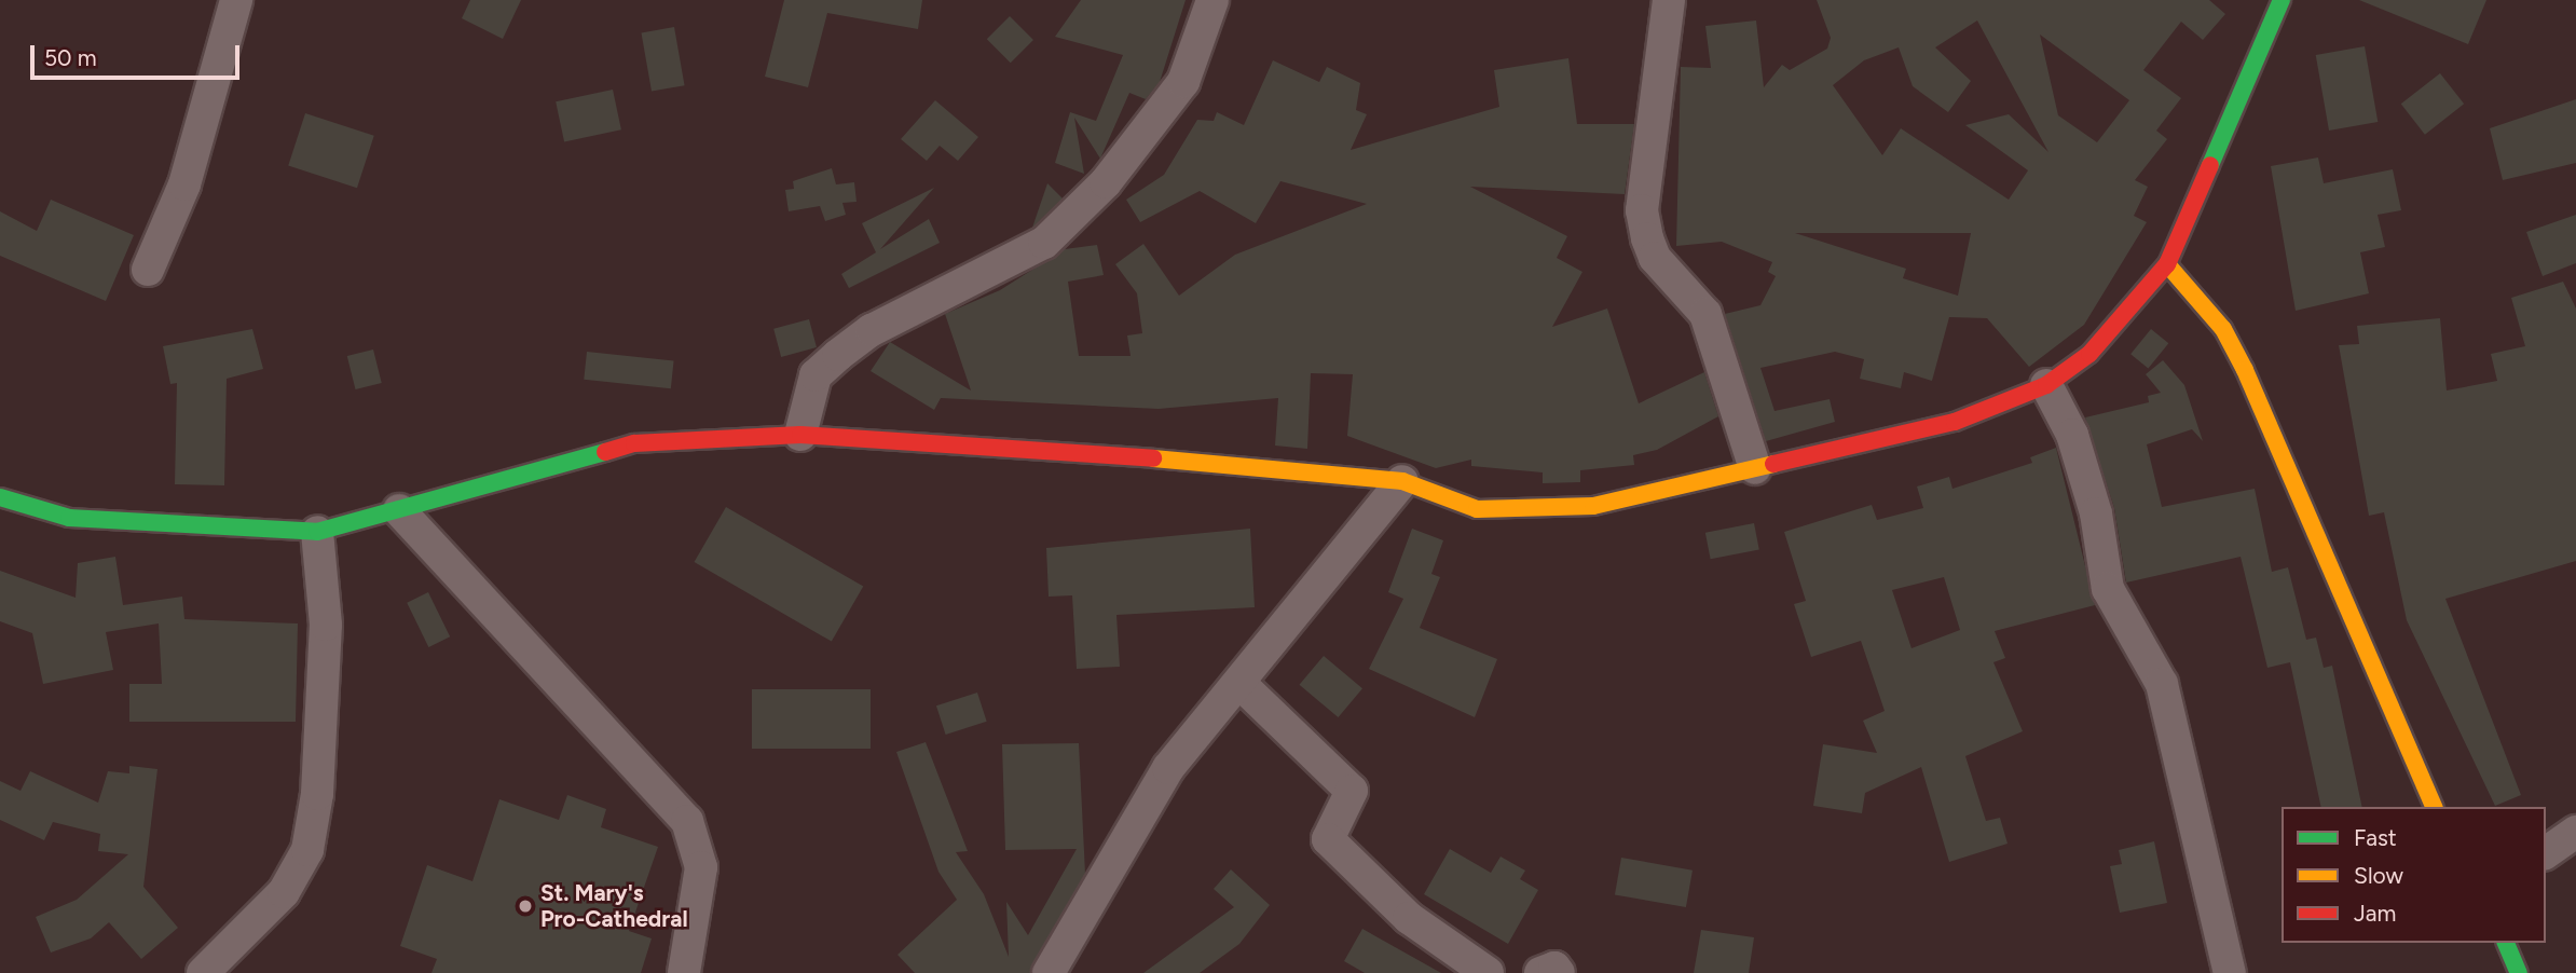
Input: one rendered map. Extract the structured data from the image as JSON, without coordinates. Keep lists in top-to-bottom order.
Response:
{
  "places": ["St. Mary's Pro-Cathedral"],
  "legend": ["Fast", "Slow", "Jam"],
  "scale_bar": "50 m"
}
